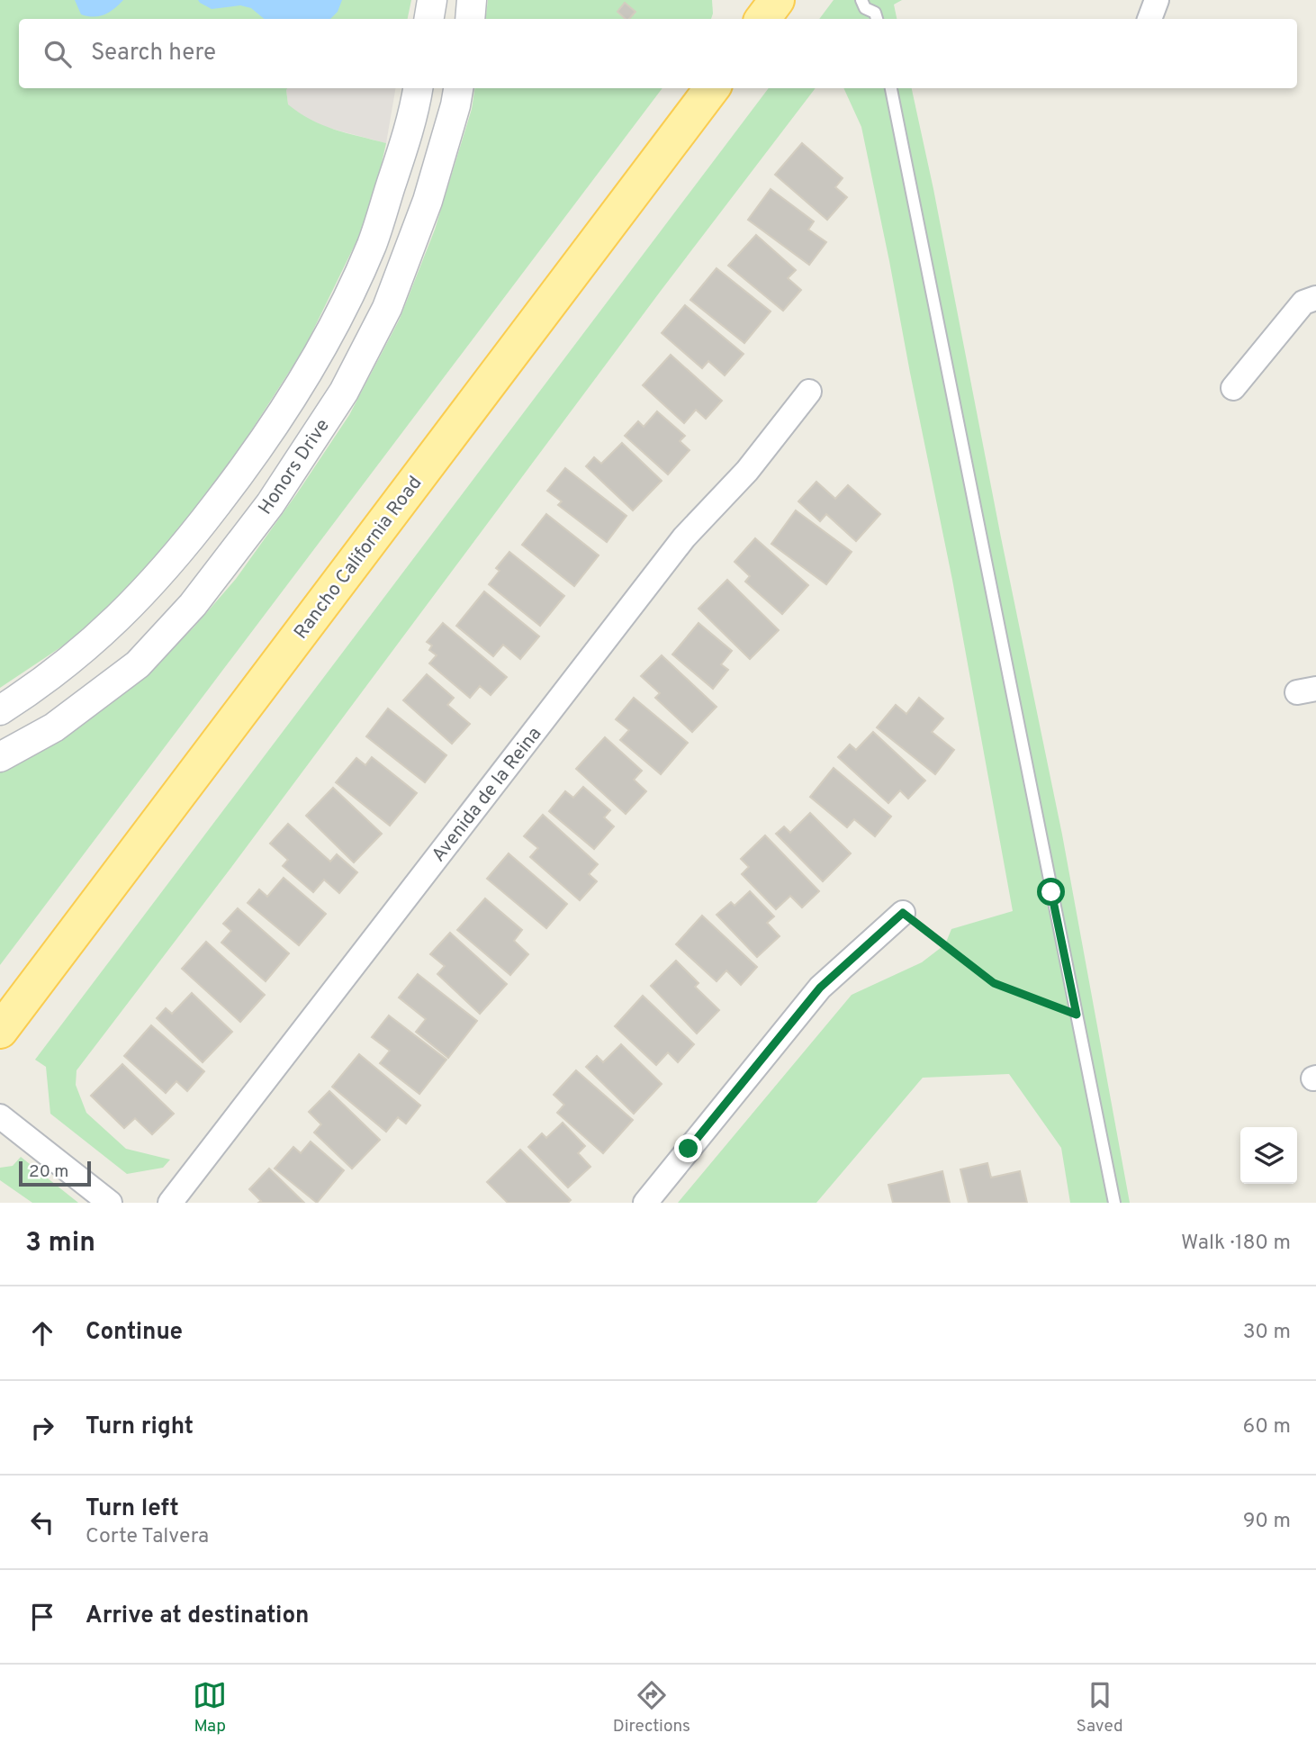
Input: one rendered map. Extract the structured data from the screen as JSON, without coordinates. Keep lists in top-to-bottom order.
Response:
{
  "streets": {
    "main road": ["Rancho California Road"],
    "street": ["Honors Drive", "Avenida de la Reina"]
  },
  "scale_bar": "20 m",
  "page": {
    "search": "Search here",
    "scale": "20 m",
    "heading": ["3 min", "Walk · 180 m"],
    "list": [
      ["Continue", "30 m"],
      ["Turn right", "60 m"],
      ["Turn left", "Corte Talvera", "90 m"],
      "Arrive at destination"
    ],
    "nav": ["Map", "Directions", "Saved"]
  }
}
